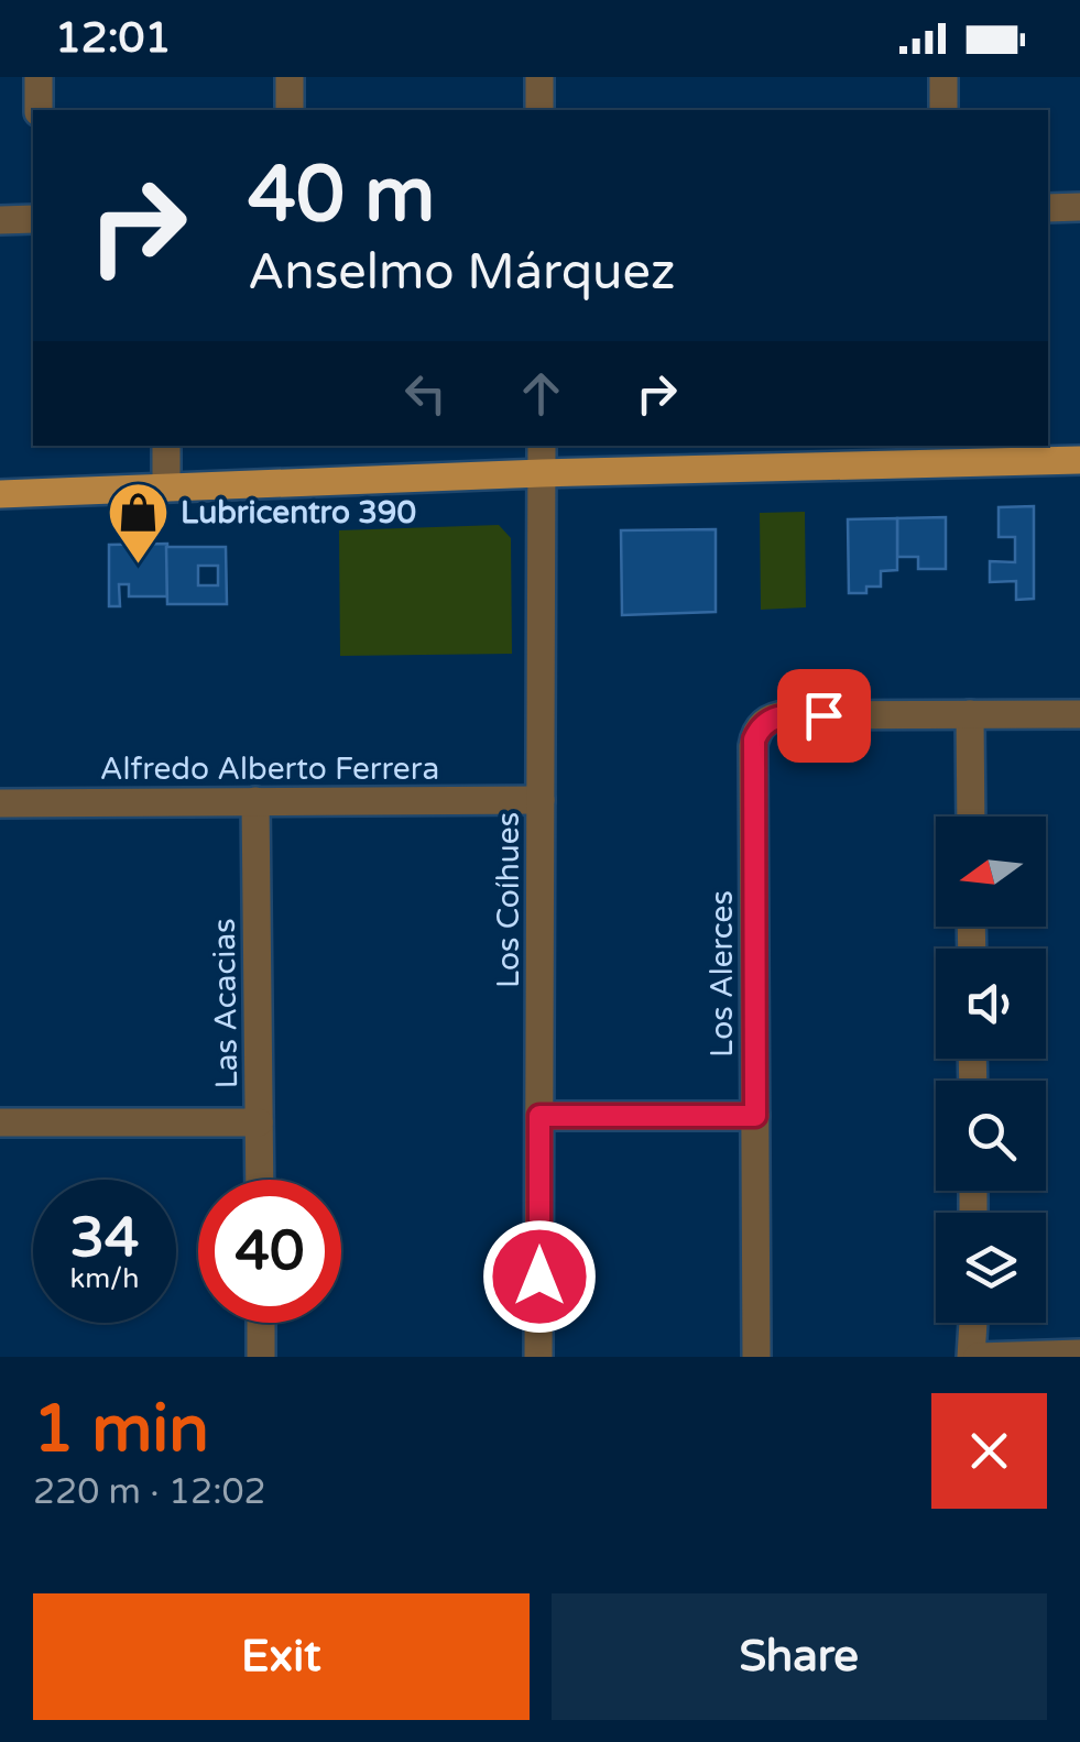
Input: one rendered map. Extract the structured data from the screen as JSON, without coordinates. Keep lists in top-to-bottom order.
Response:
{
  "streets": {
    "street": [
      "Alfredo Alberto Ferrera",
      "Los Coíhues",
      "Los Alerces",
      "Las Acacias"
    ]
  },
  "crossings": [
    ["Alfredo Alberto Ferrera", "Los Coíhues"],
    ["Alfredo Alberto Ferrera", "Las Acacias"]
  ],
  "places": {
    "shop": ["Lubricentro 390"]
  },
  "north": "left",
  "page": {
    "status": "12:01",
    "turn": ["40 m", "Anselmo Márquez"],
    "speed": "34 km/h",
    "limit": "40",
    "heading": ["1 min", "220 m · 12:02"],
    "buttons": ["Exit", "Share"]
  }
}
